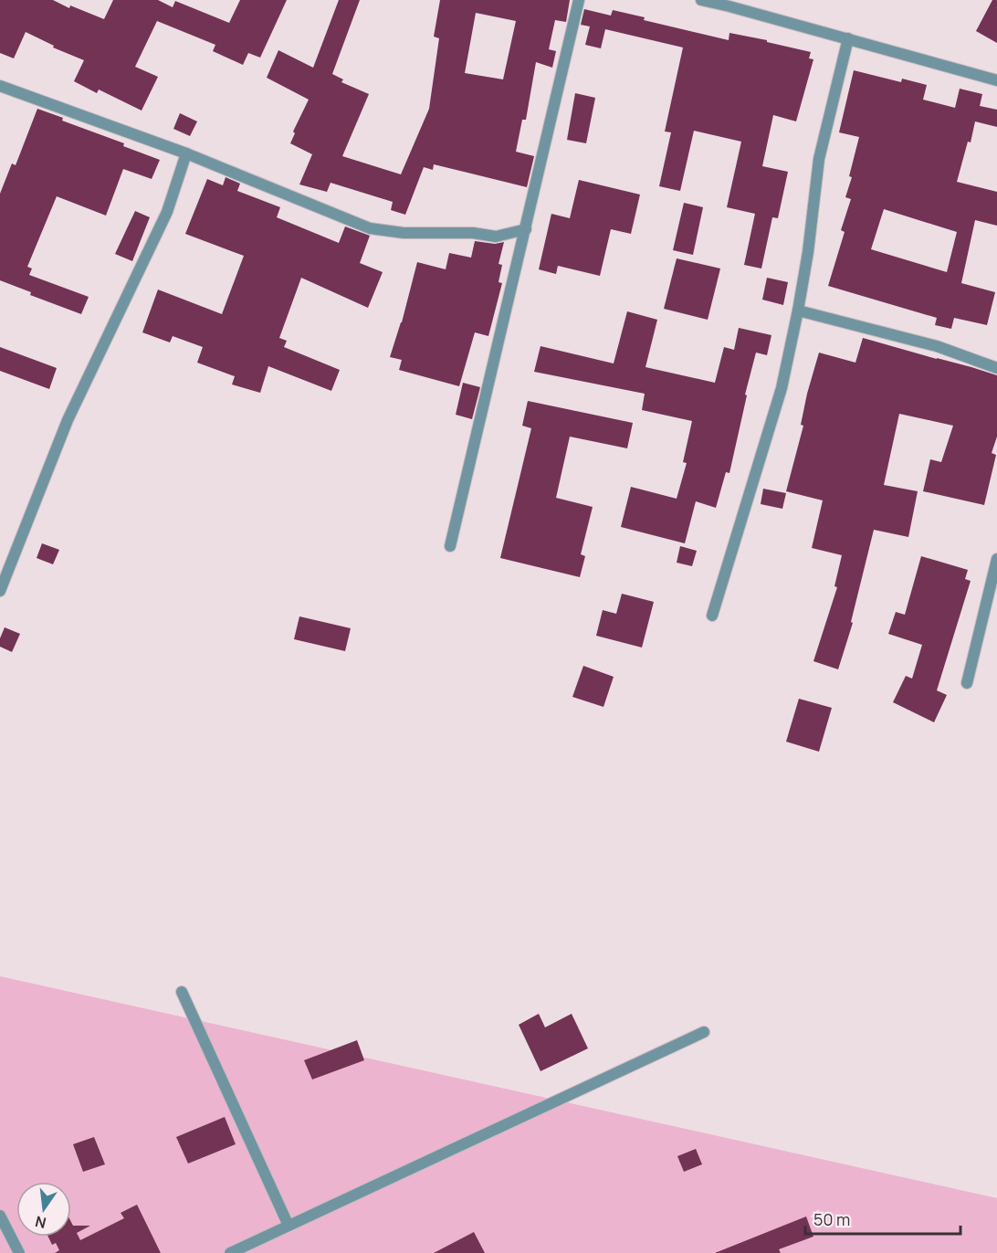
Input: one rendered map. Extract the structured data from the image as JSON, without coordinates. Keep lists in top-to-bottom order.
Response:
{
  "scale_bar": "50 m",
  "north": "bottom"
}
